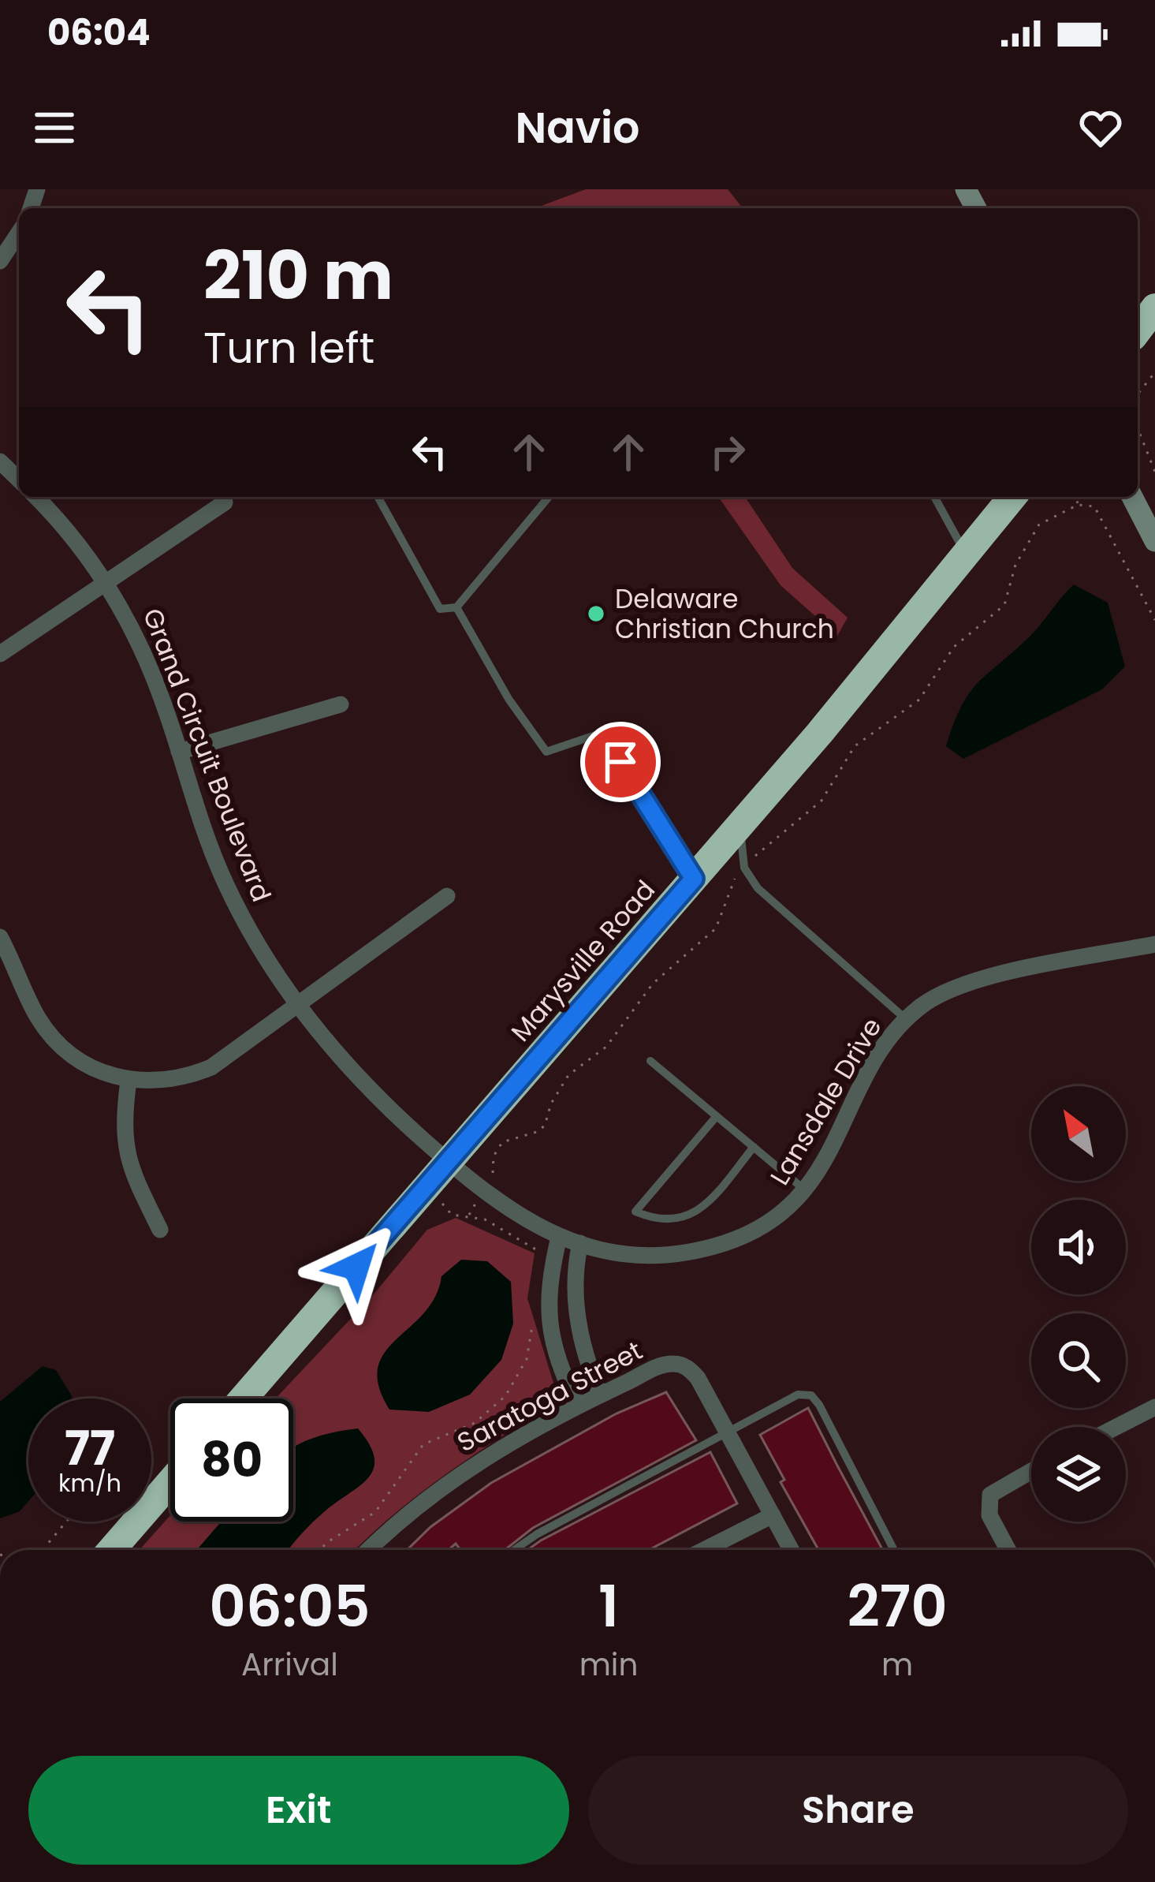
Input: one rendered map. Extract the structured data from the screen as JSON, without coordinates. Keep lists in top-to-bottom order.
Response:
{
  "streets": {
    "highway": ["Marysville Road"],
    "street": ["Grand Circuit Boulevard", "Lansdale Drive", "Saratoga Street"]
  },
  "crossings": [
    ["Grand Circuit Boulevard", "Marysville Road"],
    ["Grand Circuit Boulevard", "Lansdale Drive"],
    ["Marysville Road", "Lansdale Drive"]
  ],
  "places": ["Delaware Christian Church"],
  "north": "top left",
  "page": {
    "status": "06:04",
    "header": "Navio",
    "turn": ["210 m", "Turn left"],
    "speed": "77 km/h",
    "limit": "80",
    "eta": [
      "06:05",
      "Arrival",
      "1",
      "min",
      "270",
      "m"
    ],
    "buttons": ["Exit", "Share"]
  }
}
